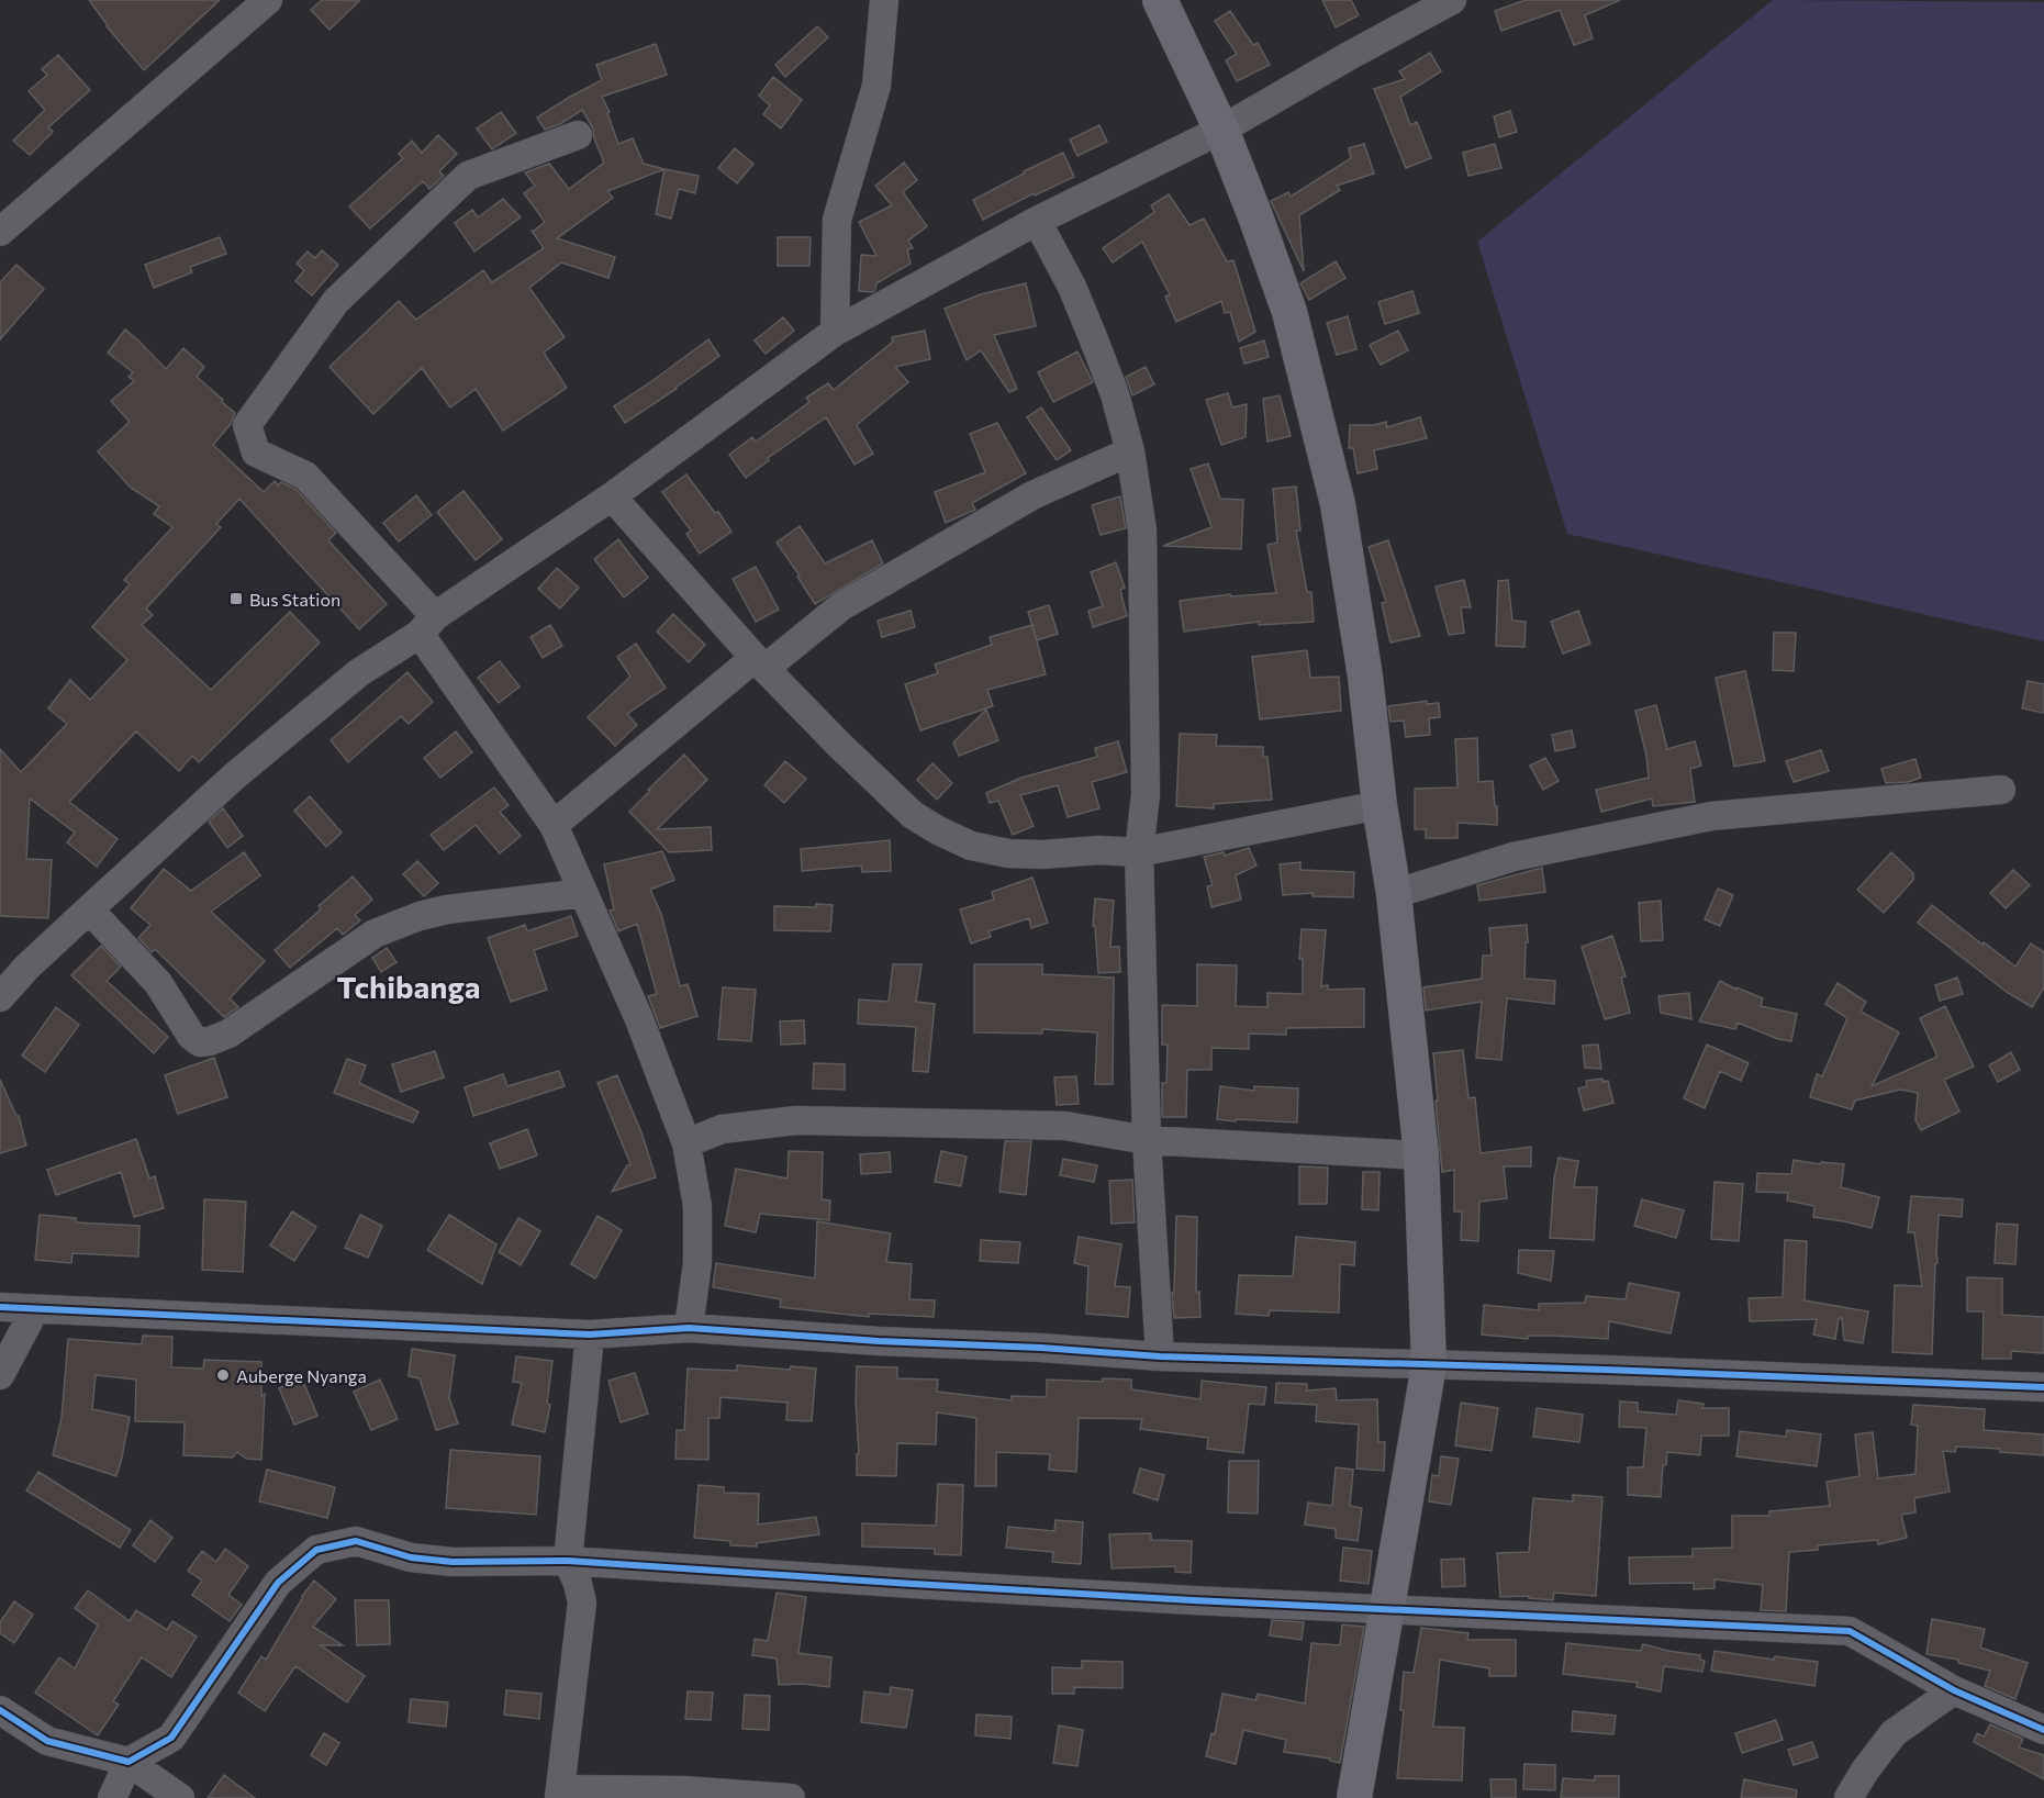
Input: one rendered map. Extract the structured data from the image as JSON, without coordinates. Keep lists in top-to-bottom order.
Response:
{
  "districts": ["Tchibanga"],
  "places": {
    "transit": ["Bus Station"],
    "other": ["Auberge Nyanga"]
  }
}
